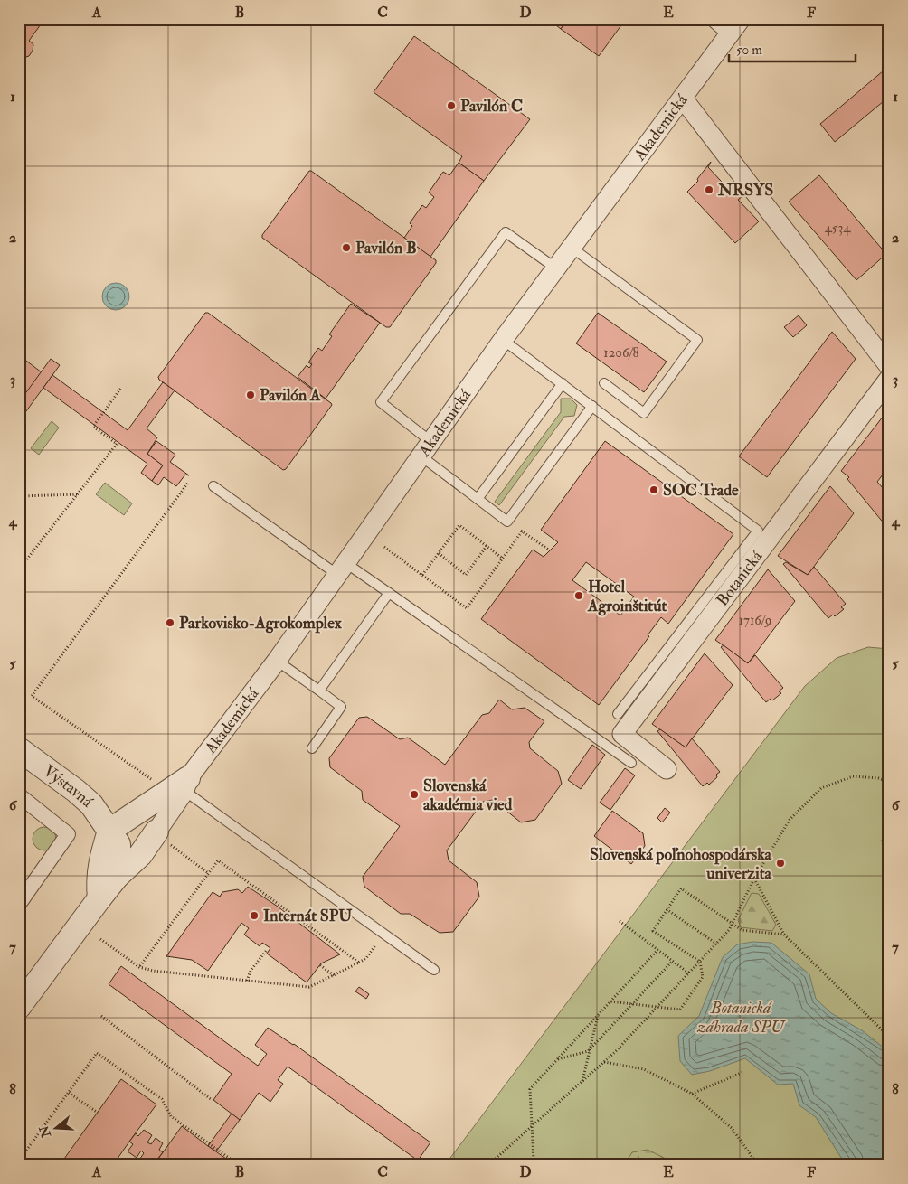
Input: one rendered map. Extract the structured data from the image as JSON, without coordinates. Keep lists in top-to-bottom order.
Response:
{
  "streets": {
    "street": ["Akademická", "Botanická", "Výstavná"]
  },
  "parks": ["Botanická záhrada SPU"],
  "places": [
    "Pavilón C",
    "NRSYS",
    "Pavilón B",
    "Pavilón A",
    "SOC Trade",
    "Hotel Agroinštitút",
    "Parkovisko-Agrokomplex",
    "Slovenská akadémia vied",
    "Slovenská poľnohospodárska univerzita",
    "Internát SPU"
  ],
  "house_numbers": ["4534", "1206/8", "1716/9"],
  "scale_bar": "50 m",
  "north": "left",
  "grid": {
    "columns": [
      "A",
      "B",
      "C",
      "D",
      "E",
      "F"
    ],
    "rows": [
      "1",
      "2",
      "3",
      "4",
      "5",
      "6",
      "7",
      "8"
    ]
  }
}
